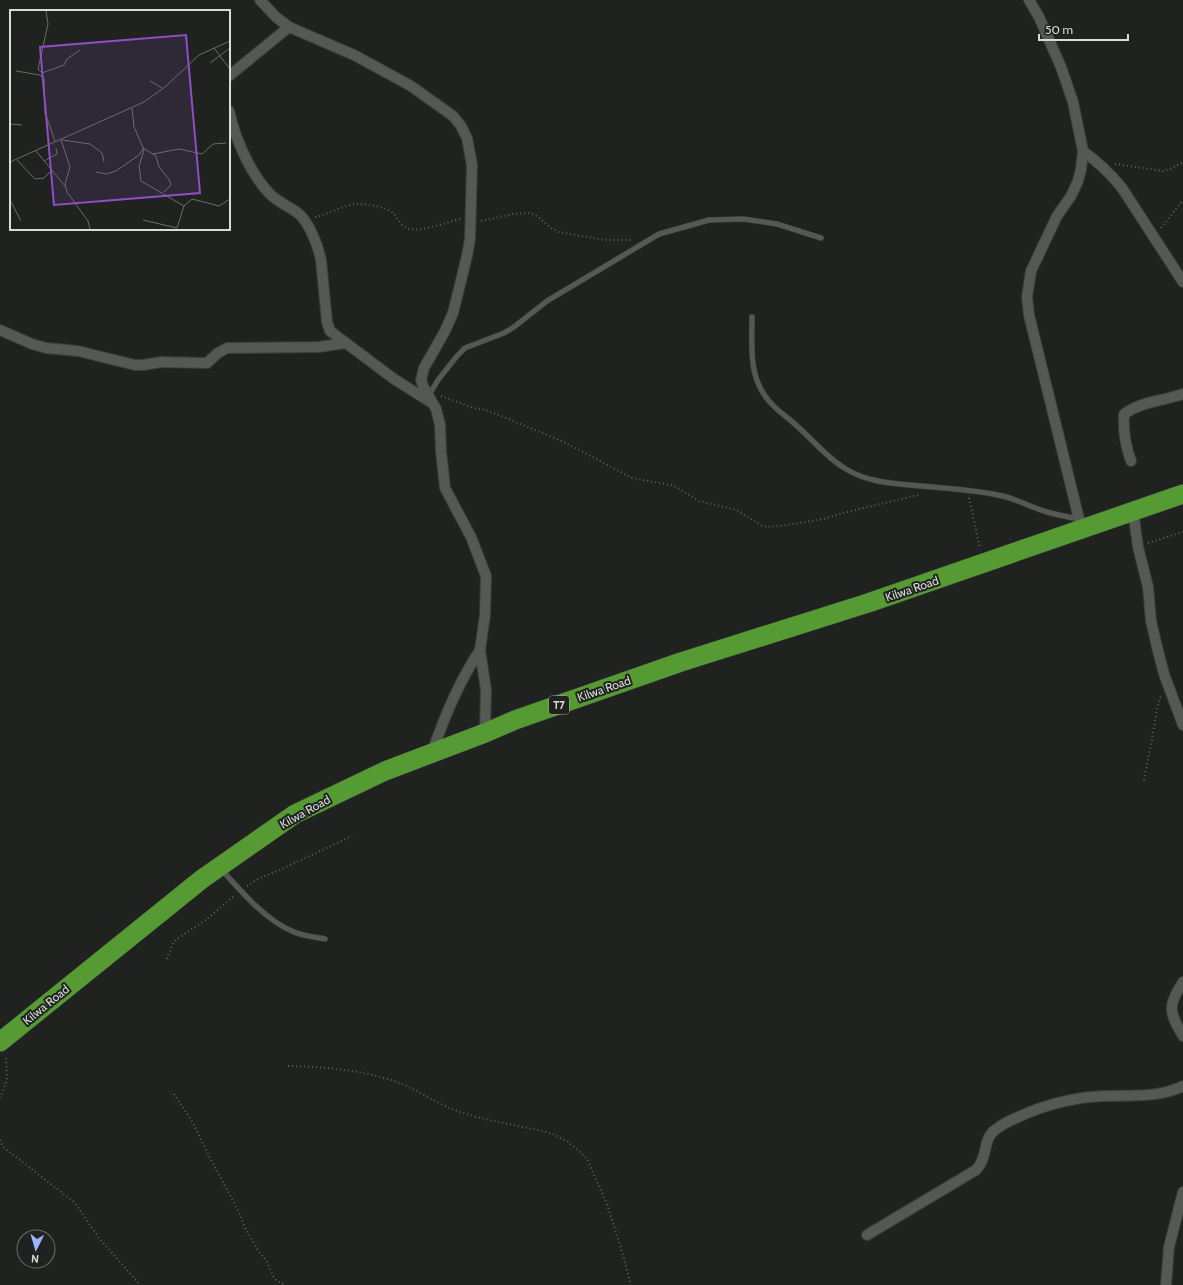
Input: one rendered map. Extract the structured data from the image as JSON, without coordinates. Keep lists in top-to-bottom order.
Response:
{
  "streets": {
    "highway": ["Kilwa Road", "T7"]
  },
  "scale_bar": "50 m",
  "north": "bottom"
}
